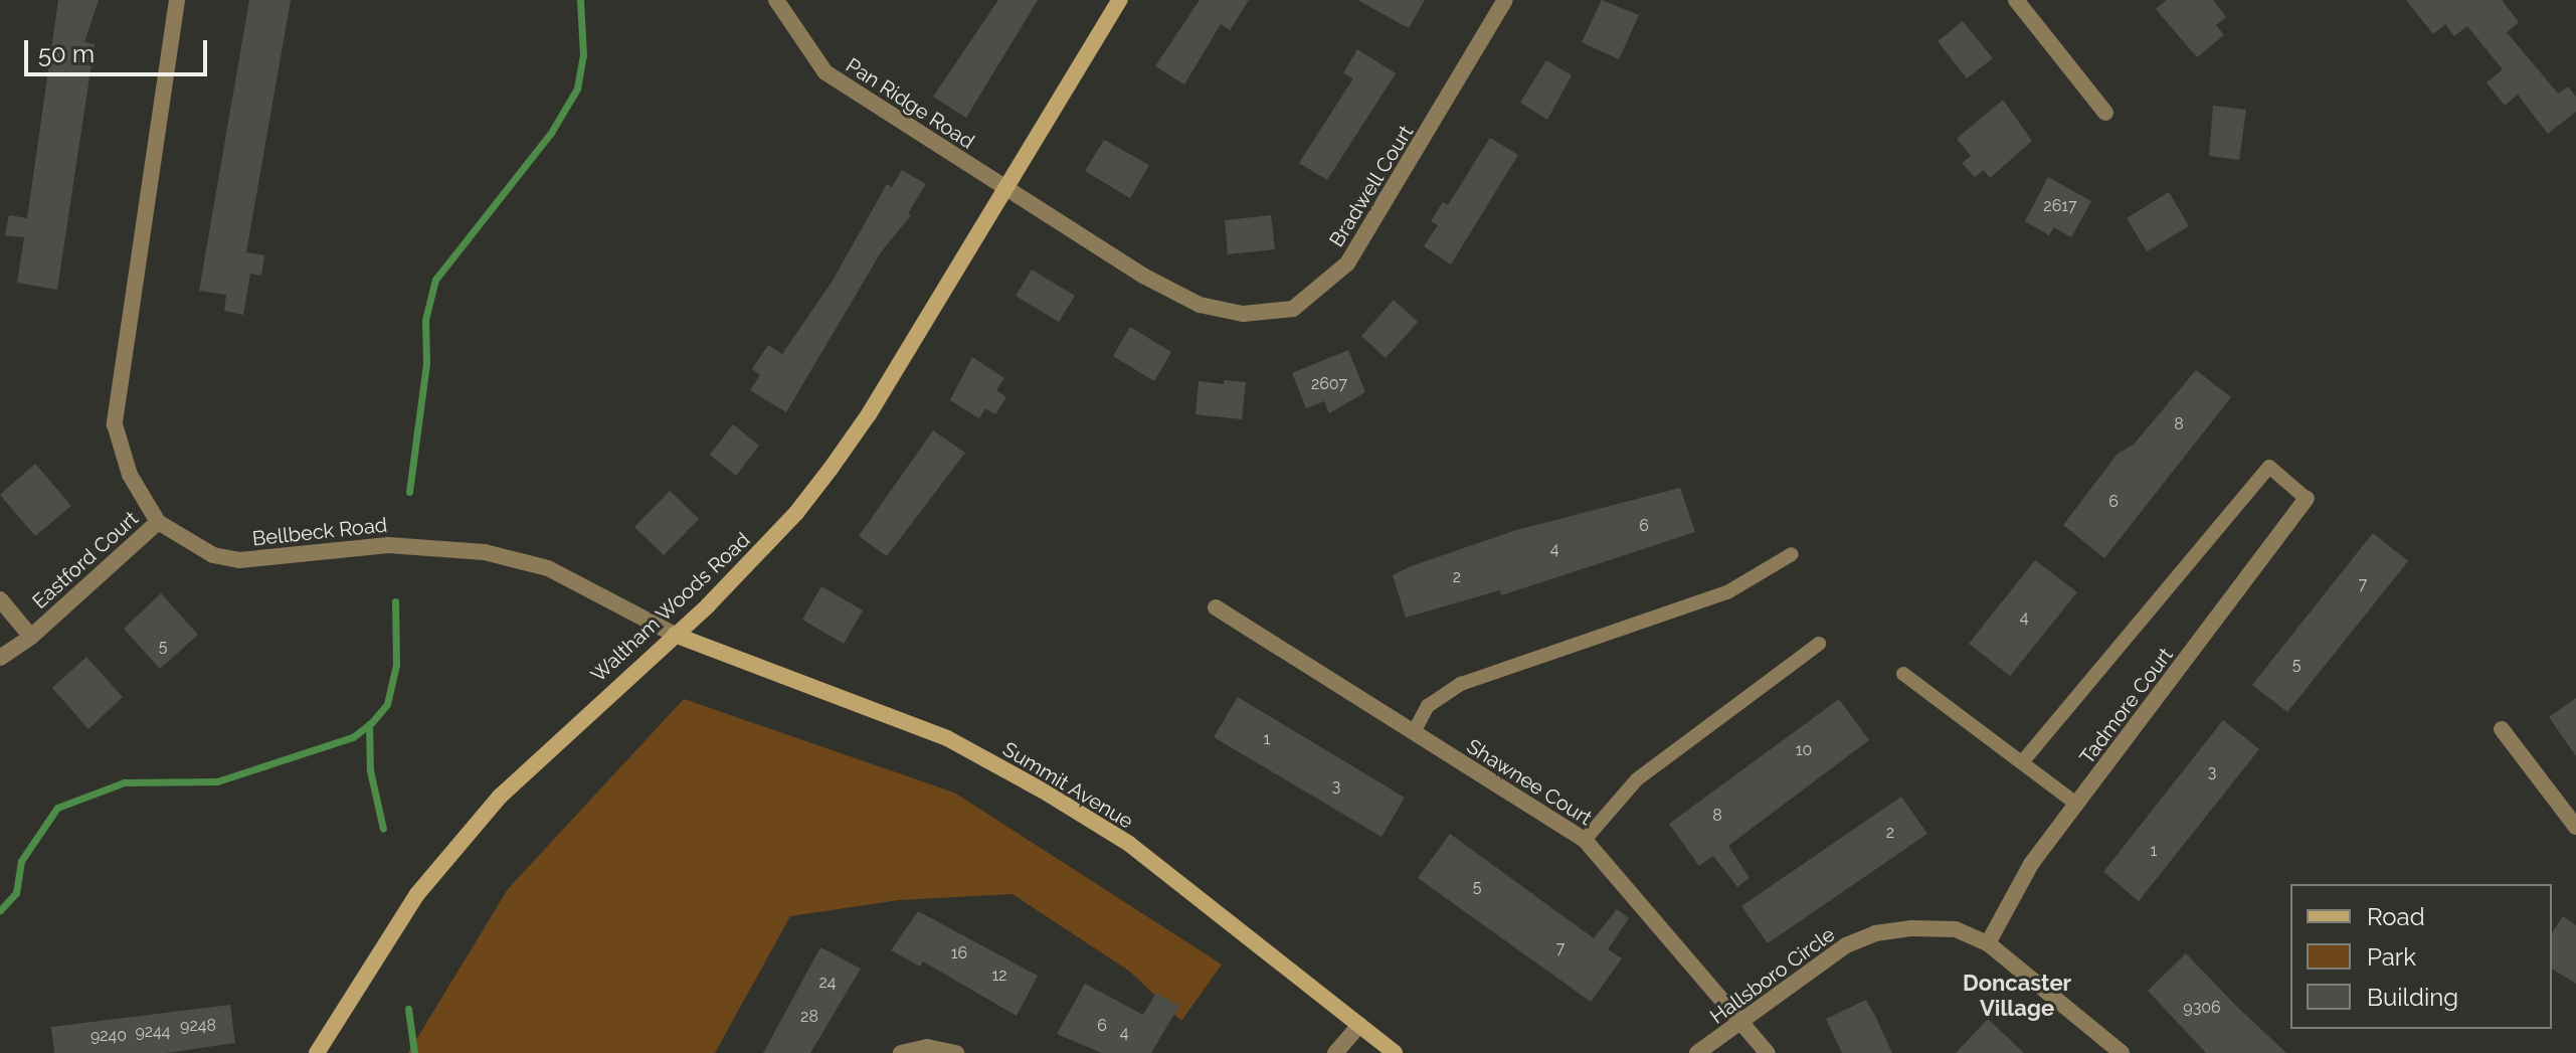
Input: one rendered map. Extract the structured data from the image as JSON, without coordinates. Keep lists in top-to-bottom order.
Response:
{
  "streets": {
    "street": [
      "Pan Ridge Road",
      "Bradwell Court",
      "Bellbeck Road",
      "Eastford Court",
      "Waltham Woods Road",
      "Tadmore Court",
      "Shawnee Court",
      "Summit Avenue",
      "Hallsboro Circle"
    ]
  },
  "crossings": [
    ["Pan Ridge Road", "Bradwell Court"],
    ["Pan Ridge Road", "Waltham Woods Road"],
    ["Bradwell Court", "Waltham Woods Road"],
    ["Bellbeck Road", "Eastford Court"],
    ["Bellbeck Road", "Waltham Woods Road"],
    ["Bellbeck Road", "Summit Avenue"],
    ["Waltham Woods Road", "Summit Avenue"],
    ["Tadmore Court", "Hallsboro Circle"],
    ["Shawnee Court", "Hallsboro Circle"]
  ],
  "districts": ["Doncaster Village"],
  "house_numbers": [
    "2617",
    "2607",
    "8",
    "6",
    "6",
    "4",
    "2",
    "7",
    "4",
    "5",
    "5",
    "1",
    "10",
    "3",
    "3",
    "8",
    "2",
    "1",
    "5",
    "7",
    "16",
    "12",
    "24",
    "9306",
    "28",
    "9248",
    "6",
    "9244",
    "4",
    "9240"
  ],
  "legend": ["Road", "Park", "Building"],
  "scale_bar": "50 m"
}
